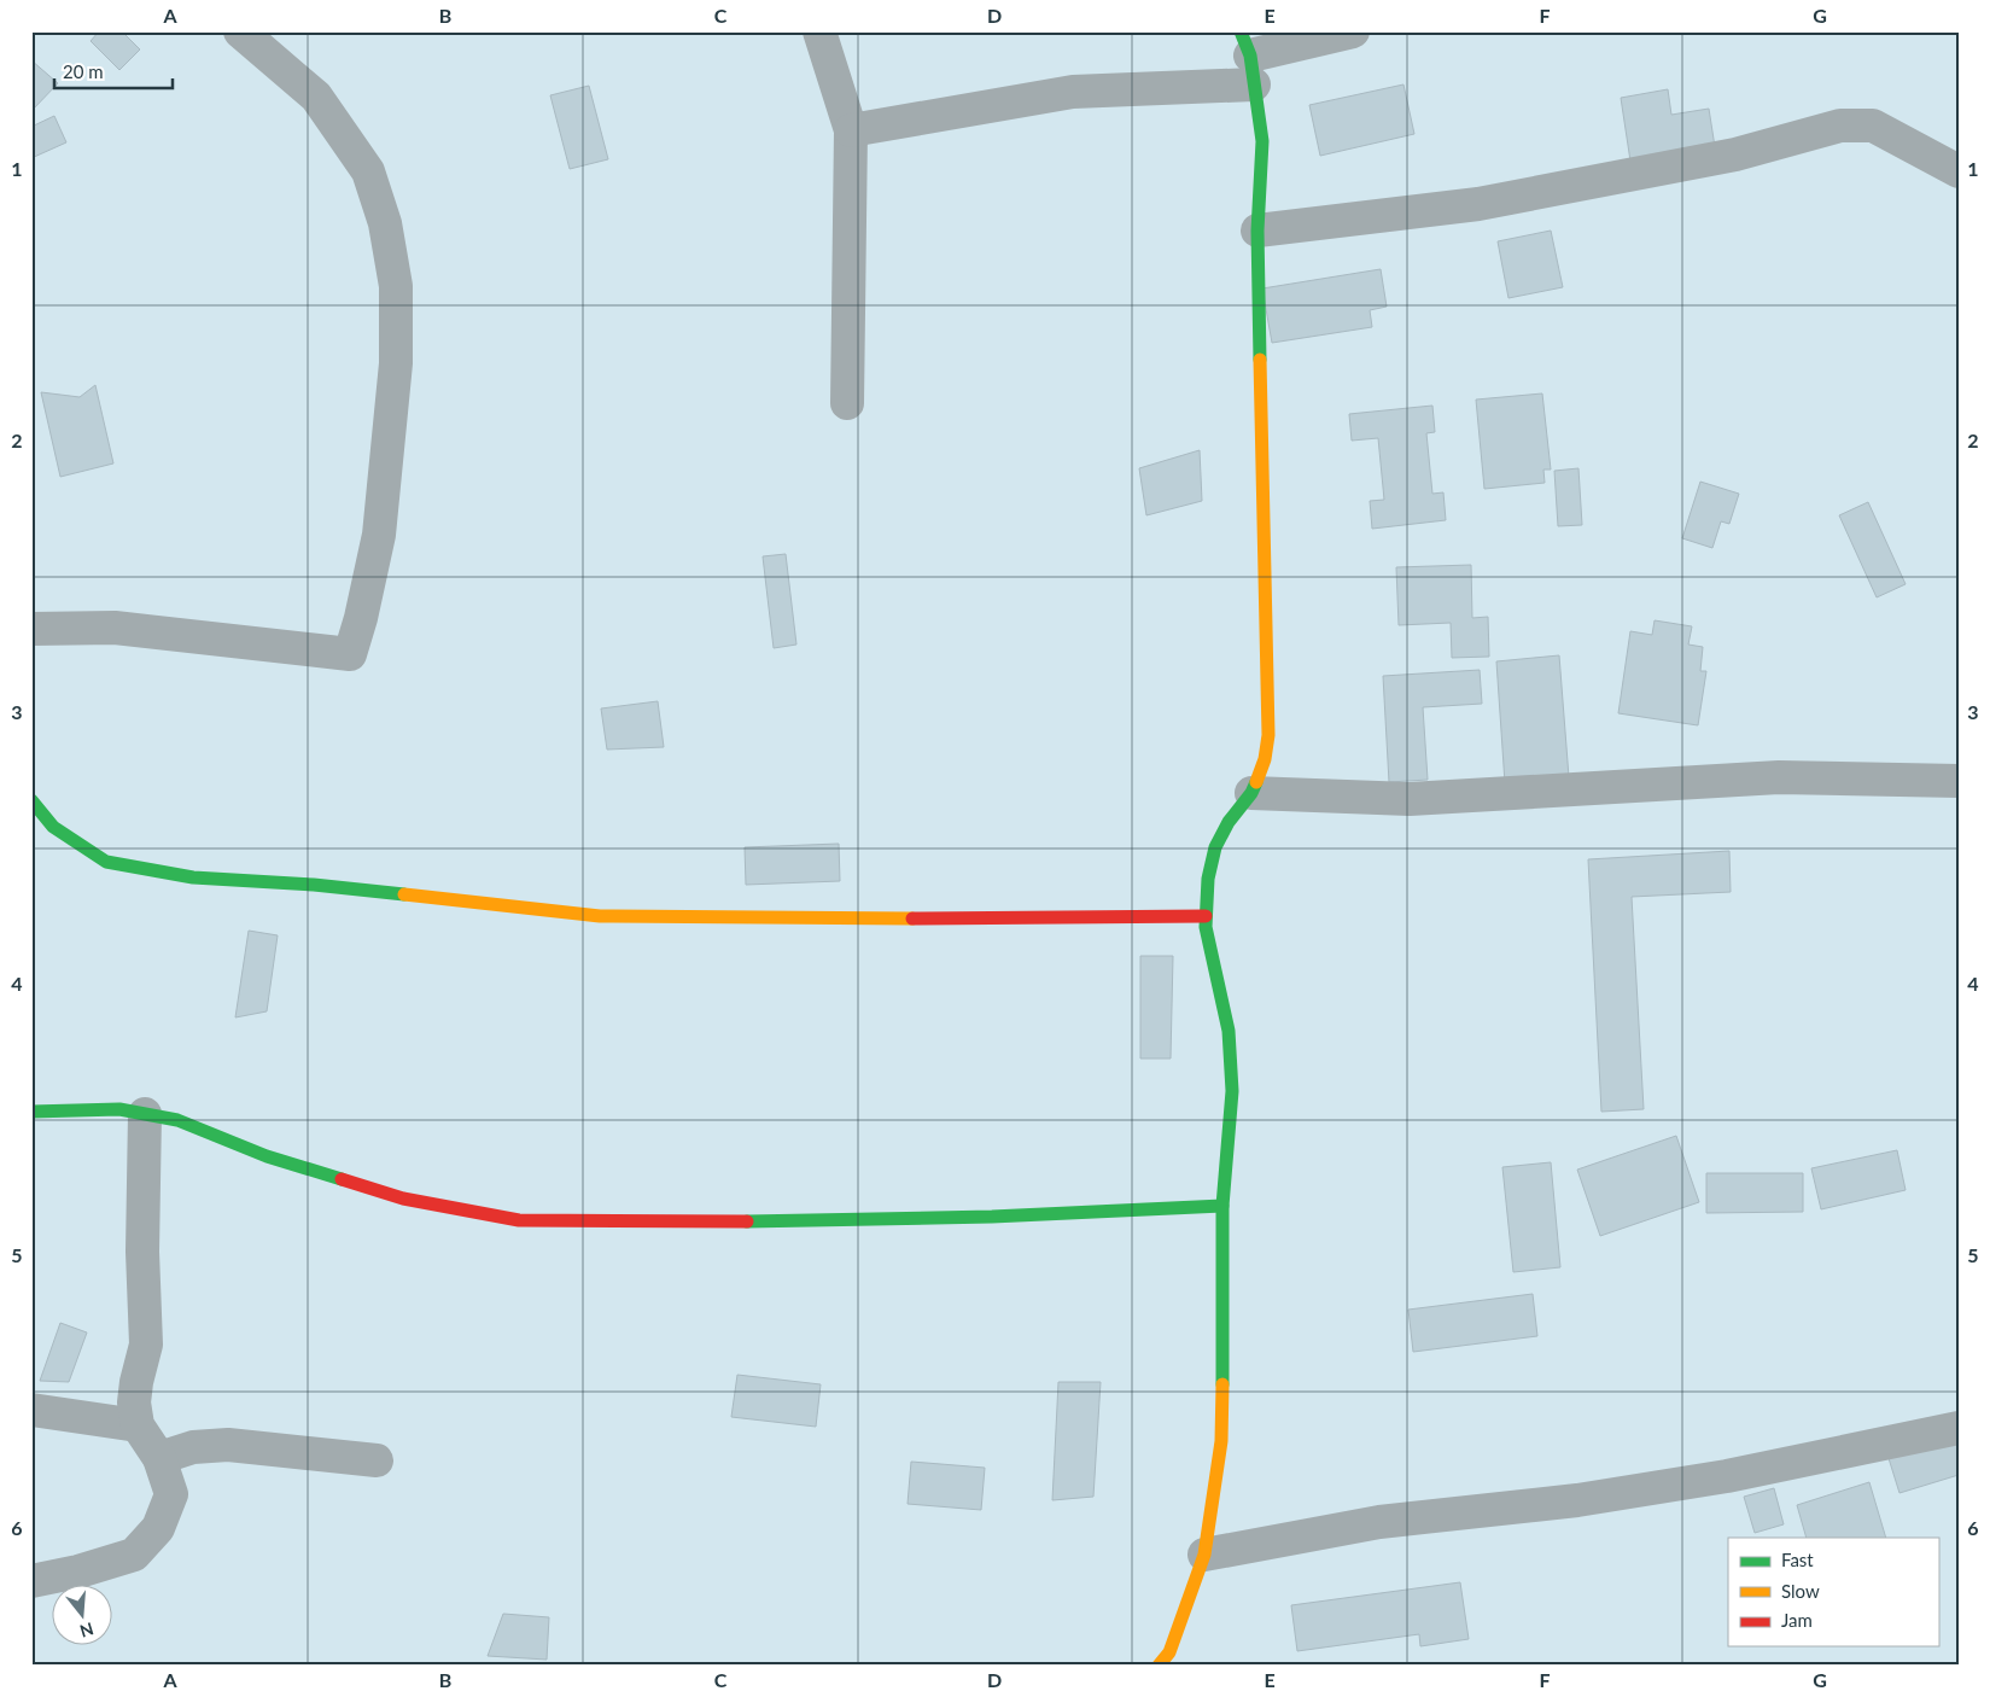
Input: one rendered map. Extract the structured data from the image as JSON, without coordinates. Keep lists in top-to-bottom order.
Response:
{
  "legend": ["Fast", "Slow", "Jam"],
  "scale_bar": "20 m",
  "north": "bottom",
  "grid": {
    "columns": [
      "A",
      "B",
      "C",
      "D",
      "E",
      "F",
      "G"
    ],
    "rows": [
      "1",
      "2",
      "3",
      "4",
      "5",
      "6"
    ]
  }
}
